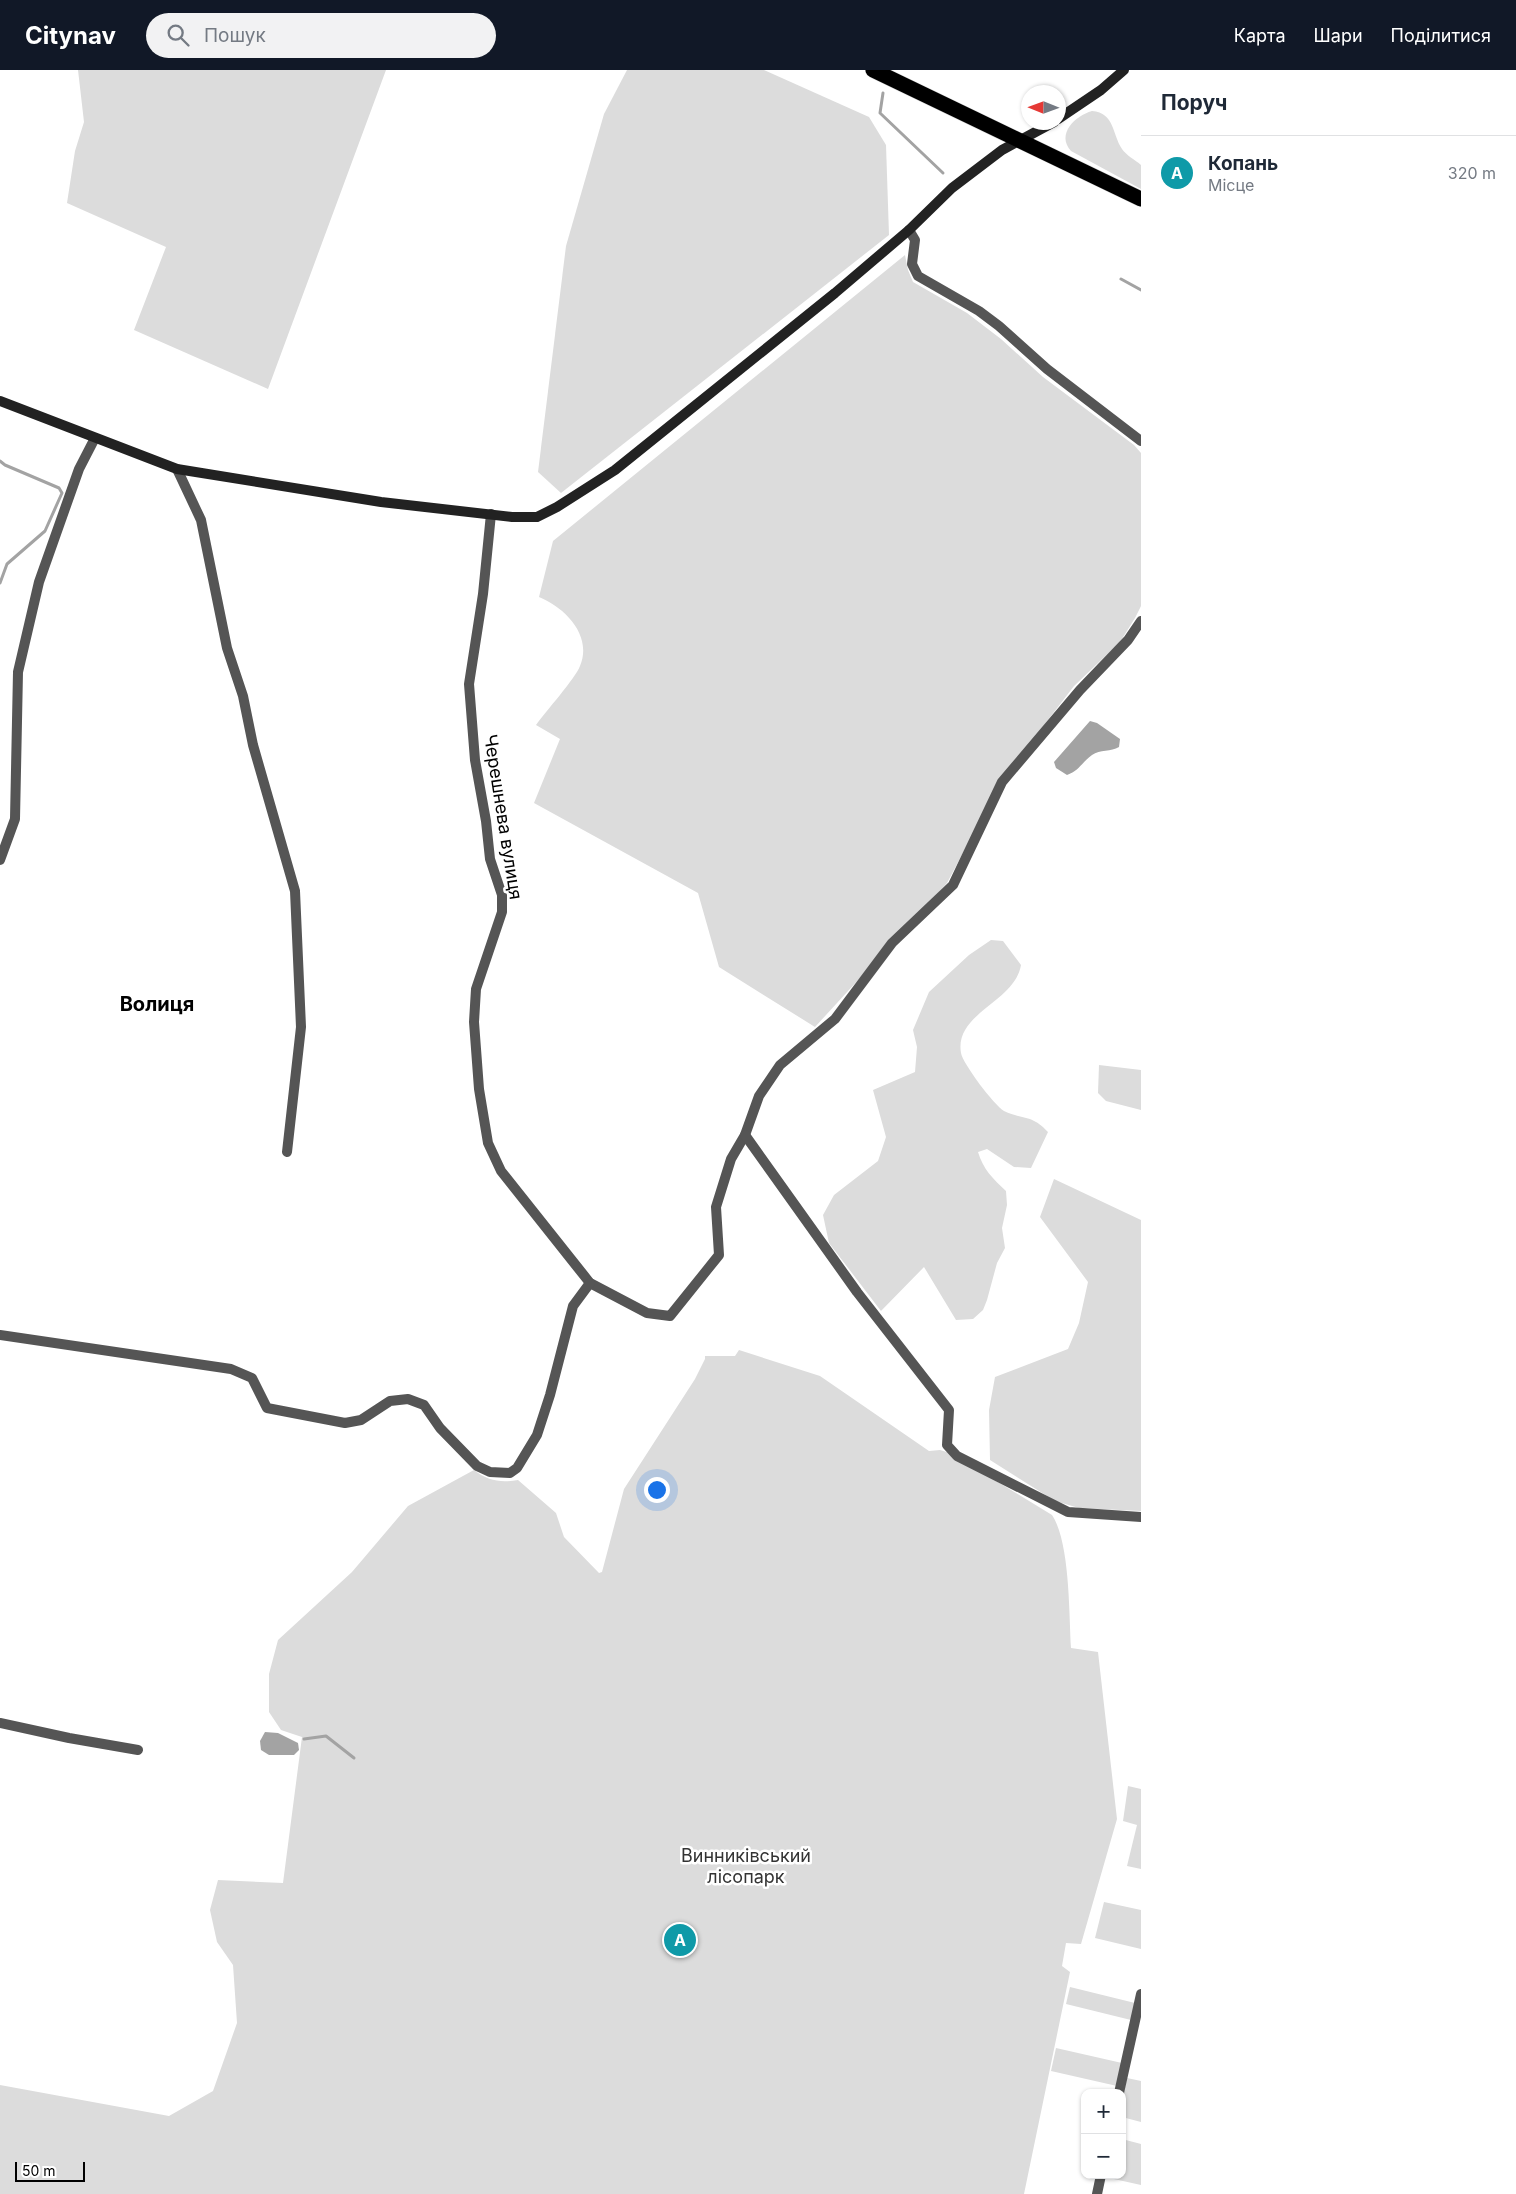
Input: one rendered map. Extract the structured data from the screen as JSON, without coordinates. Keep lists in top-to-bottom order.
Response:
{
  "streets": {
    "street": ["Черешнева вулиця"]
  },
  "districts": ["Волиця"],
  "parks": ["Винниківський лісопарк"],
  "scale_bar": "50 m",
  "north": "left",
  "page": {
    "header": "Citynav",
    "search": "Пошук",
    "nav": ["Карта", "Шари", "Поділитися"],
    "heading": "Поруч",
    "list": [
      {
        "mark": "A",
        "name": "Копань",
        "note": "Місце",
        "value": "320 m"
      }
    ],
    "pins": "A",
    "map_buttons": ["+", "−"],
    "scale": "50 m"
  }
}
